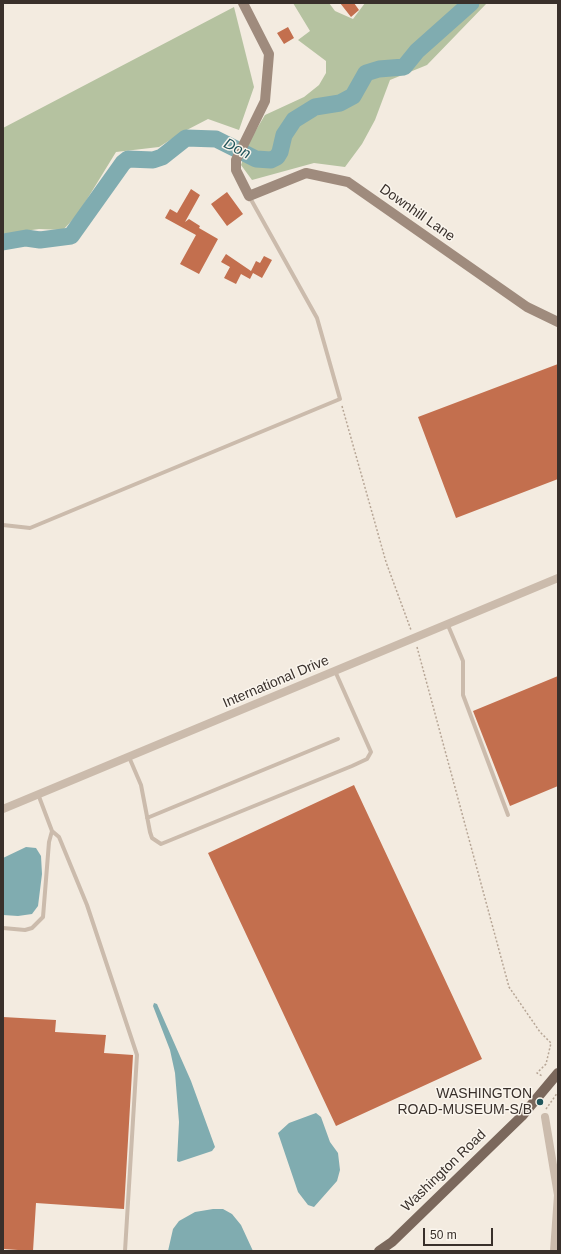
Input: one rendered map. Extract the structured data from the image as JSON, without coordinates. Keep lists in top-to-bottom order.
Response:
{
  "streets": {
    "main road": ["Washington Road"],
    "street": ["Downhill Lane", "International Drive"]
  },
  "water": ["Don"],
  "places": ["WASHINGTON ROAD-MUSEUM-S/B"],
  "scale_bar": "50 m"
}
